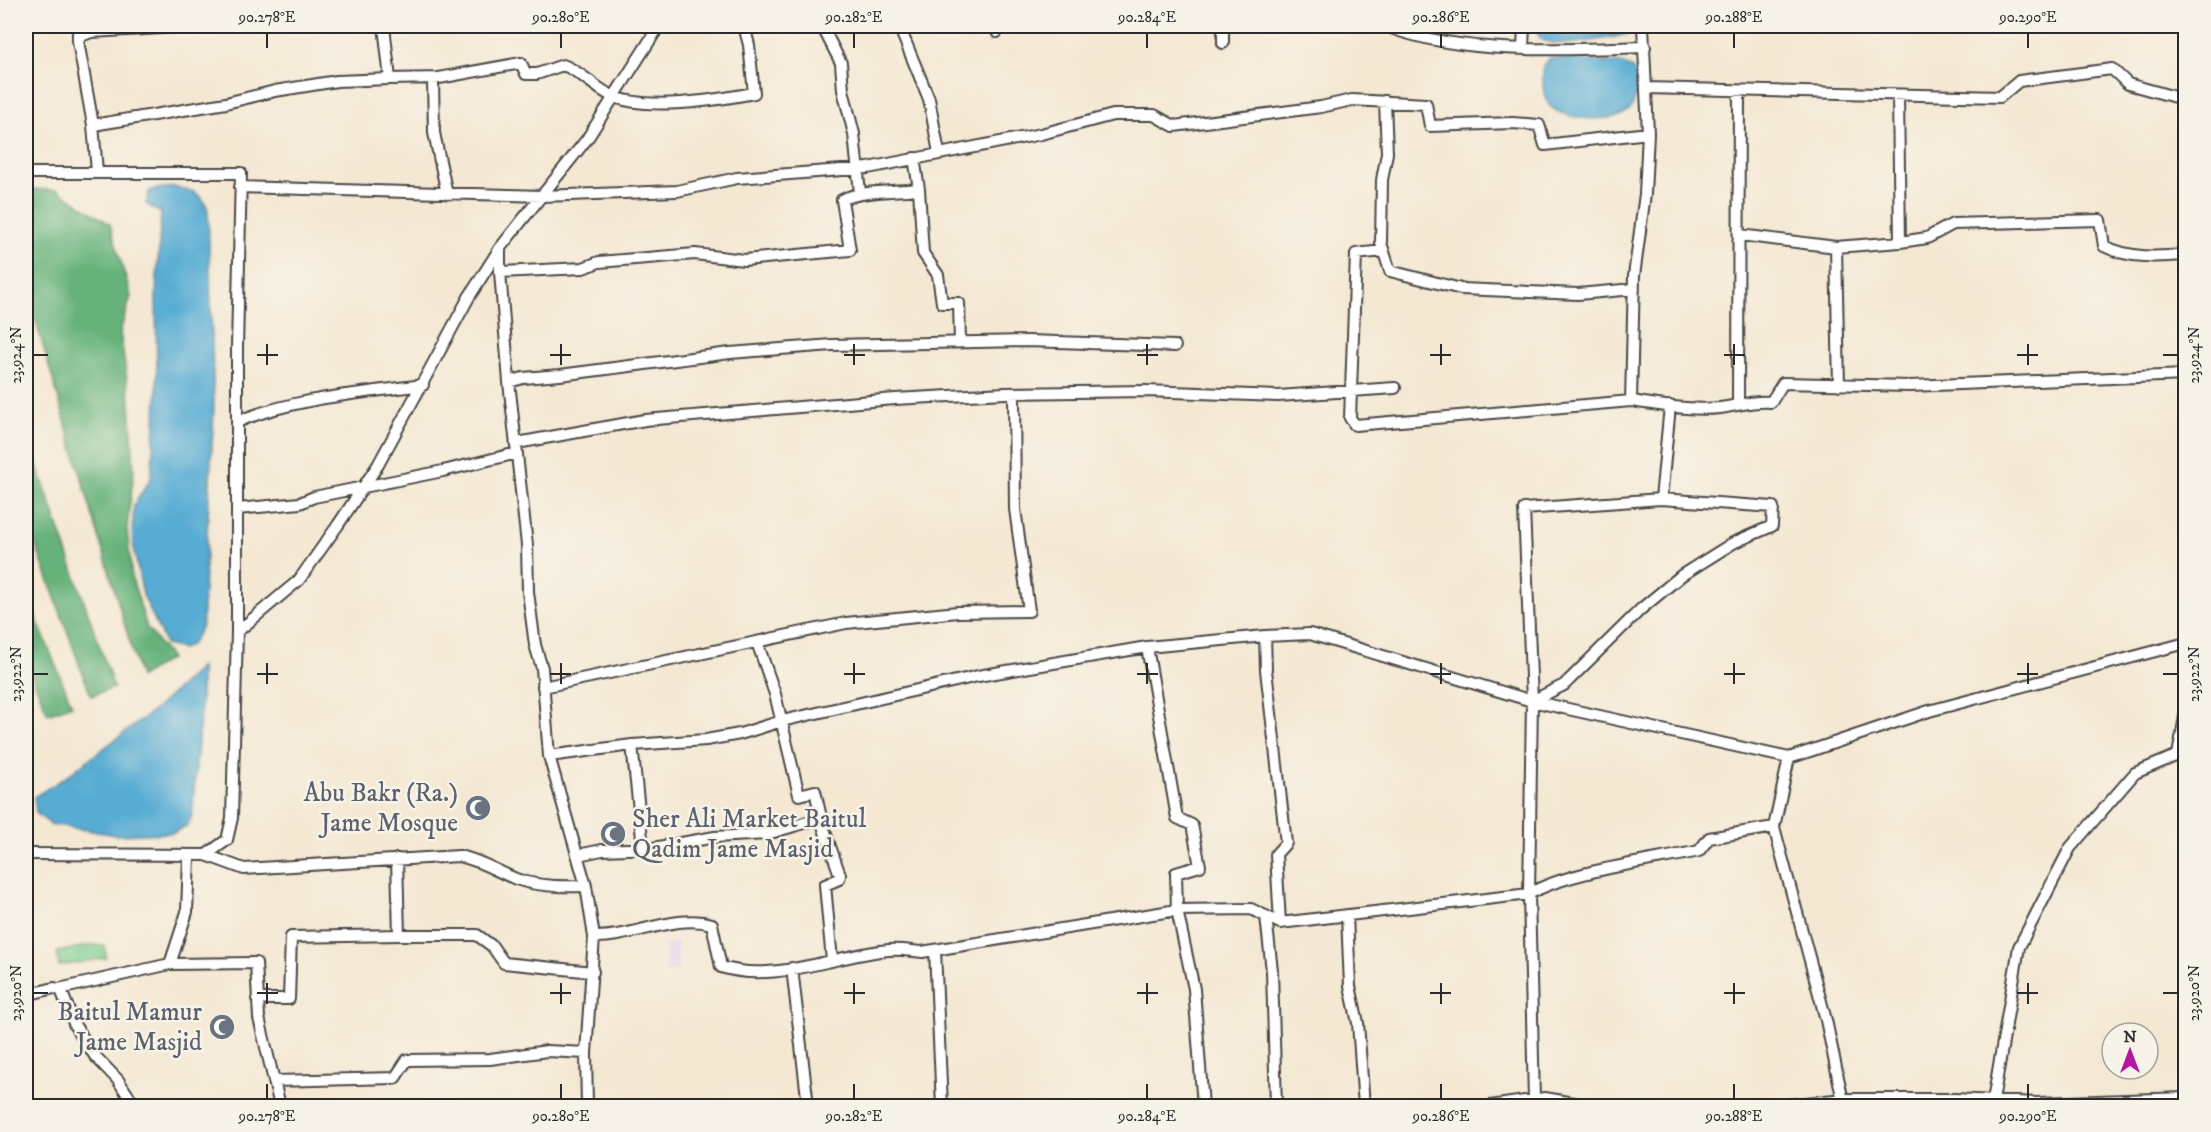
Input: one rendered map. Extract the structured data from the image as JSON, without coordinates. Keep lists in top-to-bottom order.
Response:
{
  "places": {
    "mosque": ["Abu Bakr (Ra.) Jame Mosque", "Sher Ali Market Baitul Qadim Jame Masjid", "Baitul Mamur Jame Masjid"]
  },
  "north": "top",
  "coordinates": [
    "90.278°E",
    "90.280°E",
    "90.282°E",
    "90.284°E",
    "90.286°E",
    "90.288°E",
    "90.290°E",
    "23.924°N",
    "23.922°N",
    "23.920°N"
  ]
}
